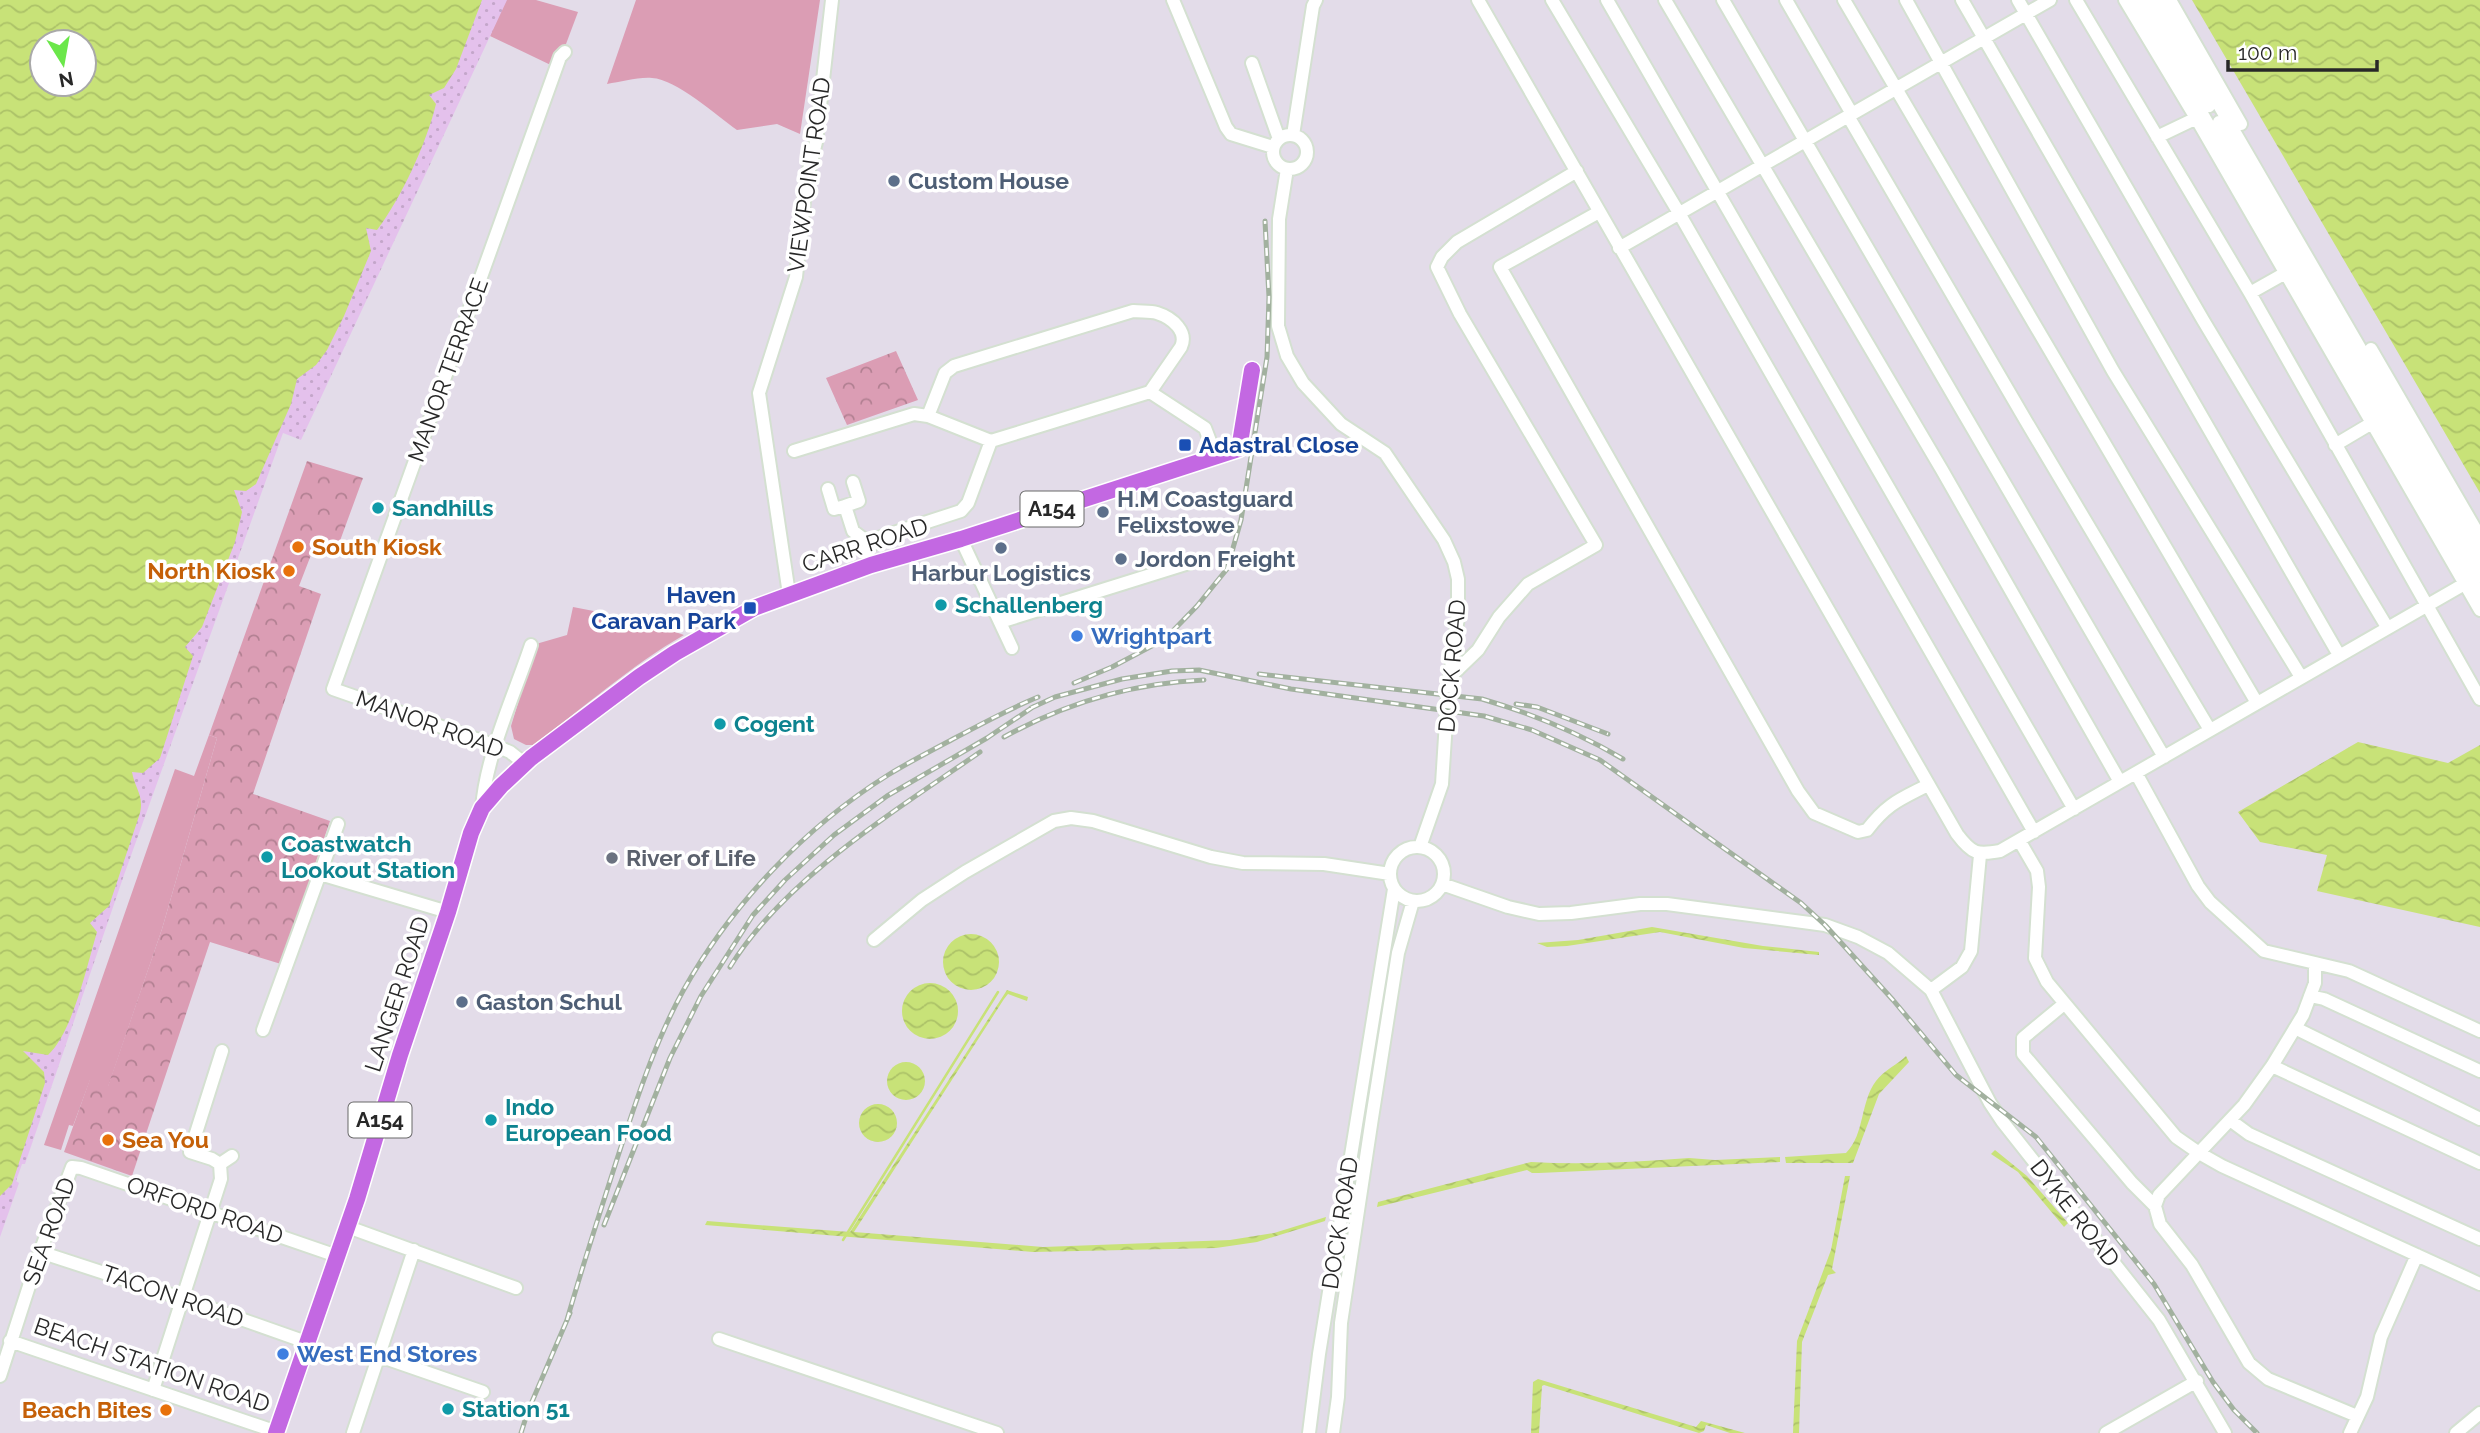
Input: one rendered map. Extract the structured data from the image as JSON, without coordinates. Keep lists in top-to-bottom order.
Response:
{
  "streets": {
    "main road": ["A154", "CARR ROAD", "LANGER ROAD"],
    "street": [
      "VIEWPOINT ROAD",
      "MANOR TERRACE",
      "DOCK ROAD",
      "MANOR ROAD",
      "ORFORD ROAD",
      "DYKE ROAD",
      "SEA ROAD",
      "TACON ROAD",
      "BEACH STATION ROAD"
    ]
  },
  "crossings": [
    ["VIEWPOINT ROAD", "CARR ROAD"],
    ["MANOR TERRACE", "MANOR ROAD"],
    ["CARR ROAD", "MANOR ROAD"],
    ["CARR ROAD", "LANGER ROAD"],
    ["LANGER ROAD", "ORFORD ROAD"],
    ["LANGER ROAD", "TACON ROAD"],
    ["LANGER ROAD", "BEACH STATION ROAD"],
    ["ORFORD ROAD", "SEA ROAD"],
    ["SEA ROAD", "TACON ROAD"],
    ["SEA ROAD", "BEACH STATION ROAD"]
  ],
  "places": {
    "other": [
      "Custom House",
      "Sandhills",
      "H.M Coastguard Felixstowe",
      "South Kiosk",
      "Harbur Logistics",
      "Jordon Freight",
      "North Kiosk",
      "Schallenberg",
      "Wrightpart",
      "Cogent",
      "Coastwatch Lookout Station",
      "River of Life",
      "Gaston Schul",
      "Indo European Food",
      "Sea You",
      "West End Stores",
      "Station 51",
      "Beach Bites"
    ],
    "transit": ["Adastral Close", "Haven Caravan Park"]
  },
  "scale_bar": "100 m",
  "north": "bottom"
}
